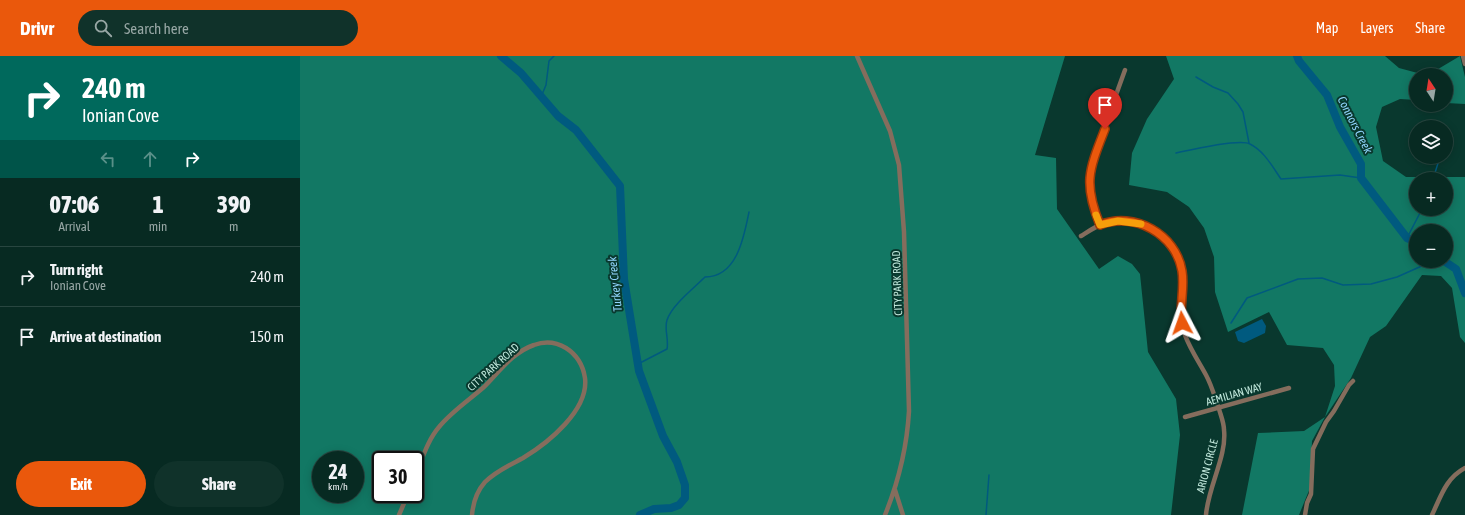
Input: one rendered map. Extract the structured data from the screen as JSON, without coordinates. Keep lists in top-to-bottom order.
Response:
{
  "streets": {
    "street": ["CITY PARK ROAD", "AEMILIAN WAY", "ARION CIRCLE"]
  },
  "crossings": [
    ["AEMILIAN WAY", "ARION CIRCLE"]
  ],
  "water": ["Connors Creek", "Turkey Creek"],
  "north": "top",
  "page": {
    "header": "Drivr",
    "search": "Search here",
    "nav": ["Map", "Layers", "Share"],
    "turn": ["240 m", "Ionian Cove"],
    "map_buttons": ["+", "−"],
    "eta": [
      "07:06",
      "Arrival",
      "1",
      "min",
      "390",
      "m"
    ],
    "list": [
      {
        "name": "Turn right",
        "note": "Ionian Cove",
        "value": "240 m"
      },
      {
        "name": "Arrive at destination",
        "value": "150 m"
      }
    ],
    "speed": "24 km/h",
    "limit": "30",
    "buttons": ["Exit", "Share"]
  }
}
